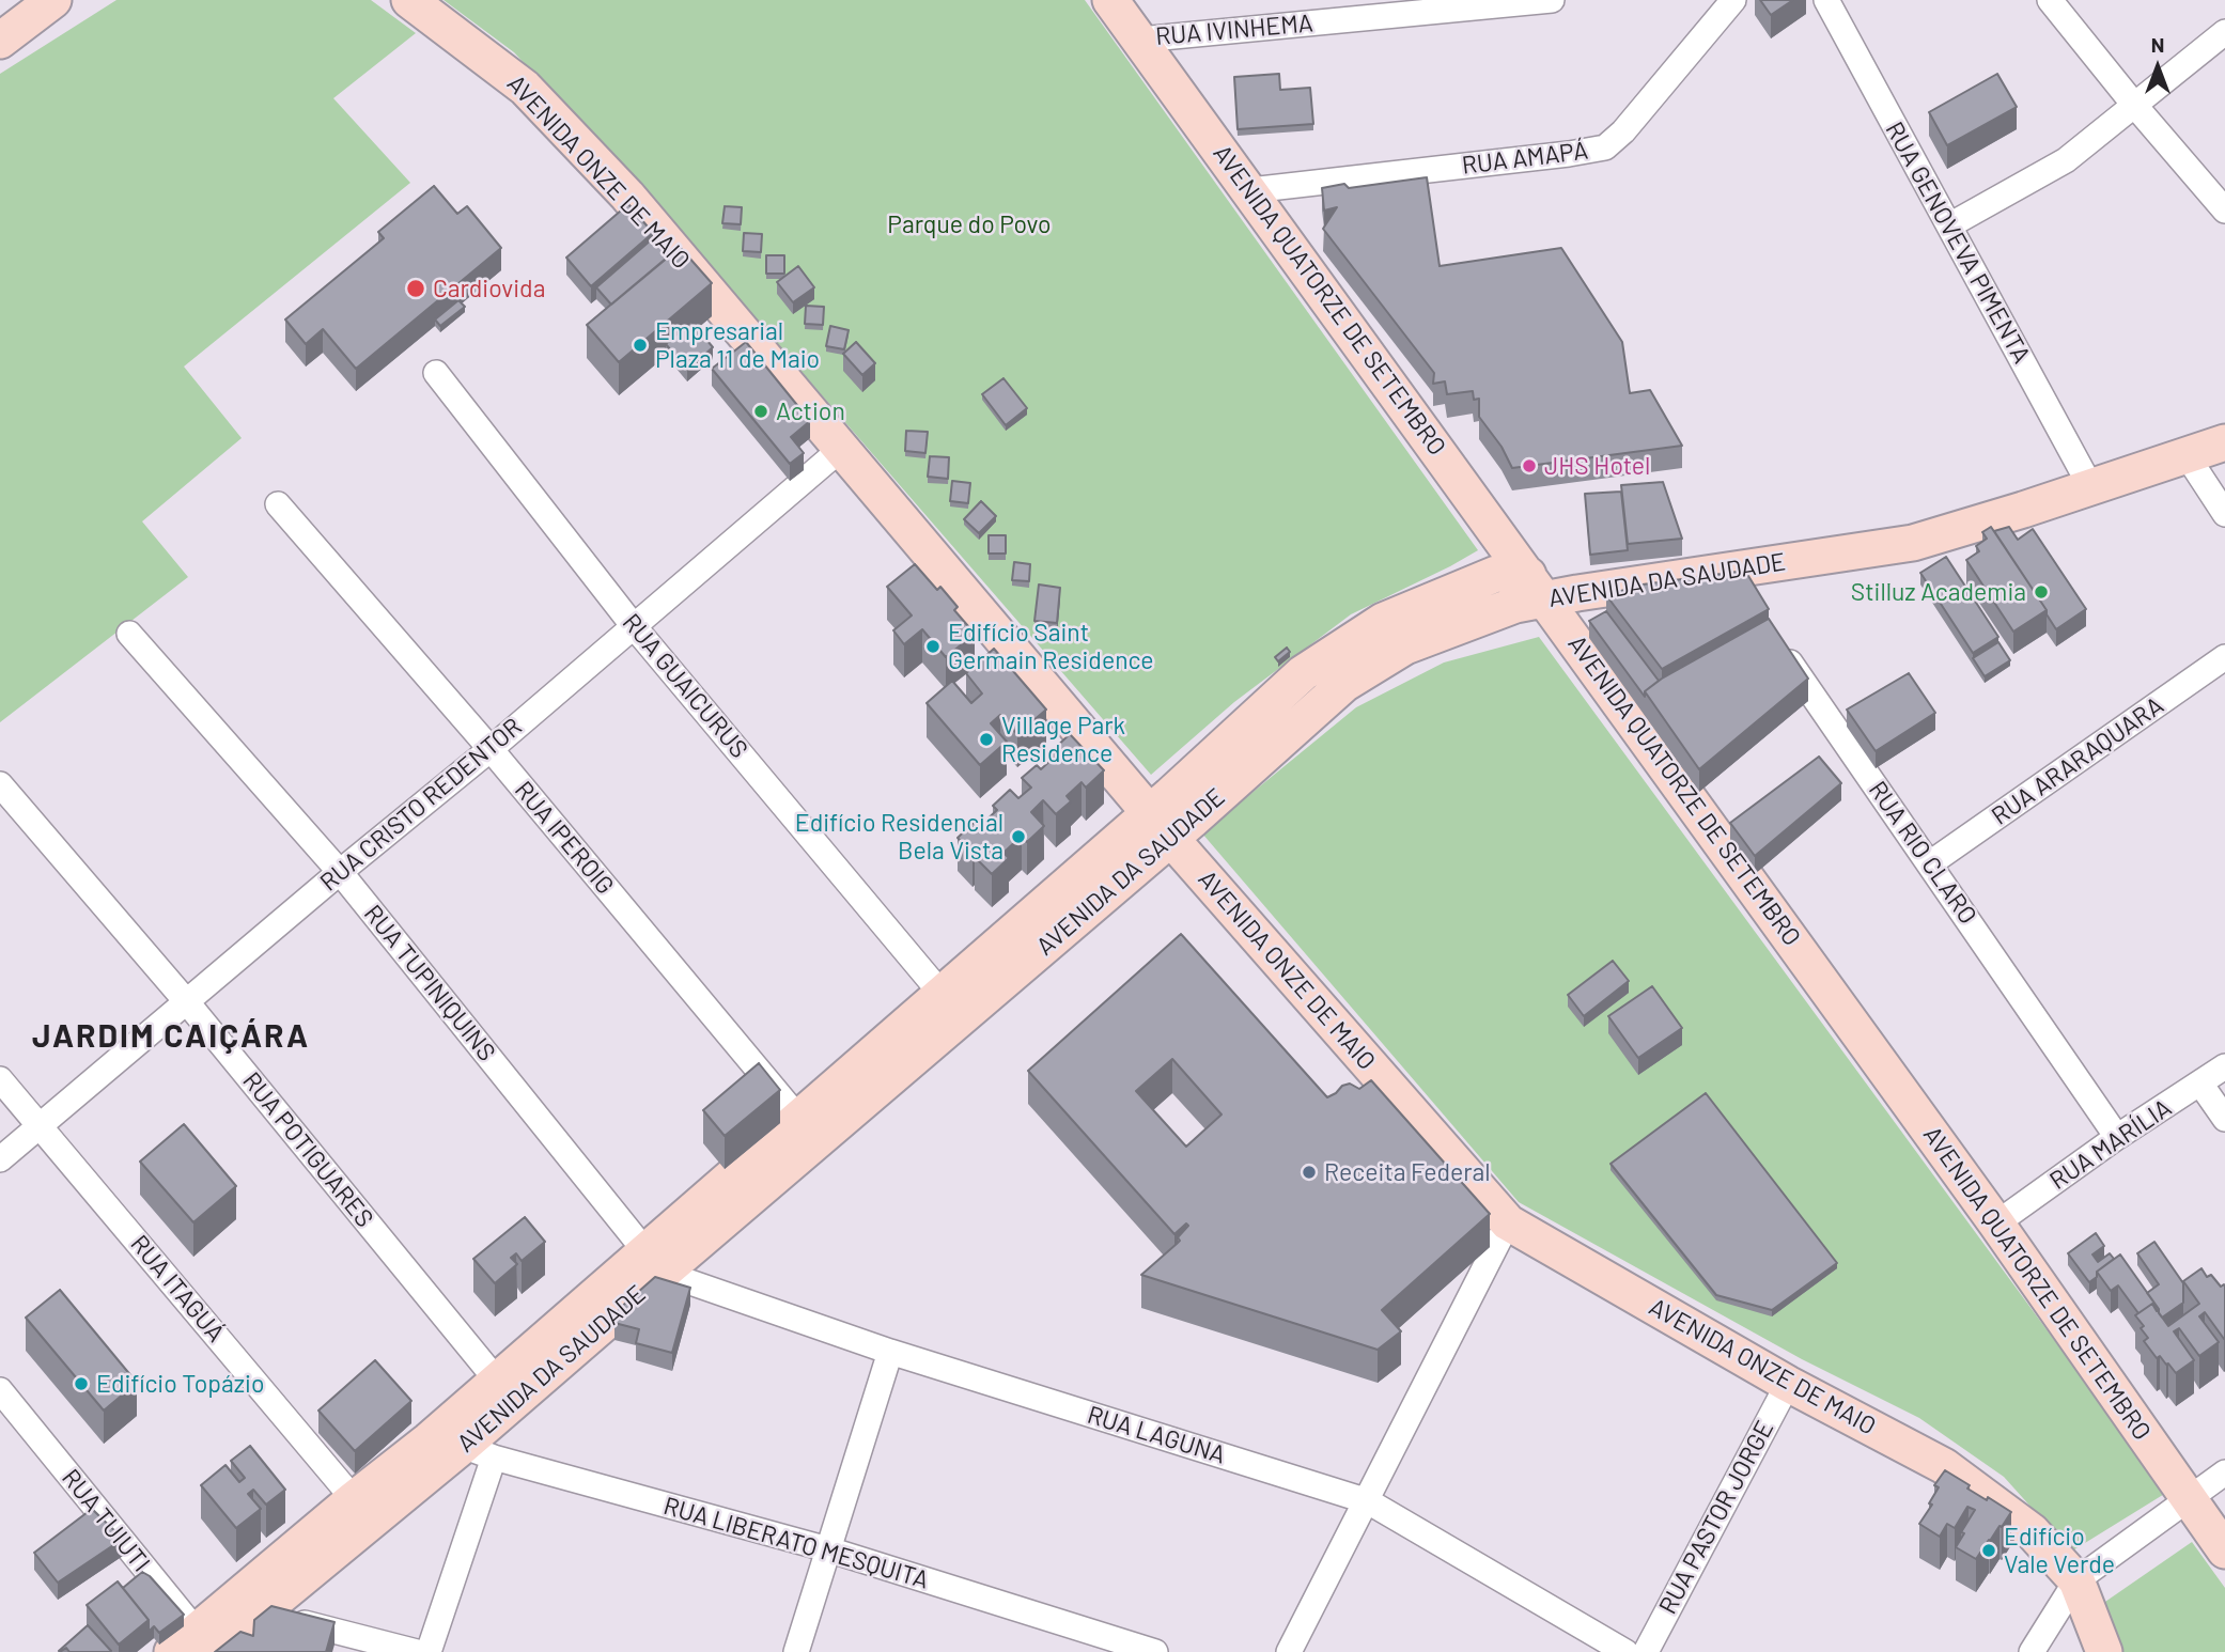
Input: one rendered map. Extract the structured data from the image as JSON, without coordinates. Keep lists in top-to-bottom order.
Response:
{
  "streets": {
    "street": [
      "RUA IVINHEMA",
      "RUA AMAPÁ",
      "AVENIDA ONZE DE MAIO",
      "RUA GENOVEVA PIMENTA",
      "AVENIDA QUATORZE DE SETEMBRO",
      "AVENIDA DA SAUDADE",
      "RUA GUAICURUS",
      "RUA ARARAQUARA",
      "RUA CRISTO REDENTOR",
      "RUA IPEROIG",
      "RUA RIO CLARO",
      "RUA TUPINIQUINS",
      "RUA MARÍLIA",
      "RUA POTIGUARES",
      "RUA ITAGUÁ",
      "RUA LAGUNA",
      "RUA PASTOR JORGE",
      "RUA TUIUTI",
      "RUA LIBERATO MESQUITA"
    ]
  },
  "crossings": [
    ["RUA IVINHEMA", "AVENIDA QUATORZE DE SETEMBRO"],
    ["RUA AMAPÁ", "AVENIDA QUATORZE DE SETEMBRO"],
    ["AVENIDA ONZE DE MAIO", "AVENIDA DA SAUDADE"],
    ["AVENIDA ONZE DE MAIO", "RUA CRISTO REDENTOR"],
    ["AVENIDA ONZE DE MAIO", "RUA PASTOR JORGE"],
    ["RUA GENOVEVA PIMENTA", "AVENIDA DA SAUDADE"],
    ["AVENIDA QUATORZE DE SETEMBRO", "AVENIDA DA SAUDADE"],
    ["AVENIDA QUATORZE DE SETEMBRO", "RUA MARÍLIA"],
    ["AVENIDA DA SAUDADE", "RUA GUAICURUS"],
    ["AVENIDA DA SAUDADE", "RUA IPEROIG"],
    ["AVENIDA DA SAUDADE", "RUA TUPINIQUINS"],
    ["AVENIDA DA SAUDADE", "RUA POTIGUARES"],
    ["AVENIDA DA SAUDADE", "RUA ITAGUÁ"],
    ["AVENIDA DA SAUDADE", "RUA LAGUNA"],
    ["AVENIDA DA SAUDADE", "RUA TUIUTI"],
    ["AVENIDA DA SAUDADE", "RUA LIBERATO MESQUITA"],
    ["RUA GUAICURUS", "RUA CRISTO REDENTOR"],
    ["RUA ARARAQUARA", "RUA RIO CLARO"],
    ["RUA CRISTO REDENTOR", "RUA IPEROIG"],
    ["RUA CRISTO REDENTOR", "RUA TUPINIQUINS"],
    ["RUA CRISTO REDENTOR", "RUA POTIGUARES"],
    ["RUA CRISTO REDENTOR", "RUA ITAGUÁ"],
    ["RUA RIO CLARO", "RUA MARÍLIA"],
    ["RUA TUPINIQUINS", "RUA LAGUNA"]
  ],
  "districts": ["JARDIM CAIÇÁRA"],
  "parks": ["Parque do Povo"],
  "places": [
    "Cardiovida",
    "Empresarial Plaza 11 de Maio",
    "Action",
    "JHS Hotel",
    "Stilluz Academia",
    "Edifício Saint Germain Residence",
    "Village Park Residence",
    "Edifício Residencial Bela Vista",
    "Receita Federal",
    "Edifício Topázio",
    "Edifício Vale Verde"
  ],
  "north": "top"
}
